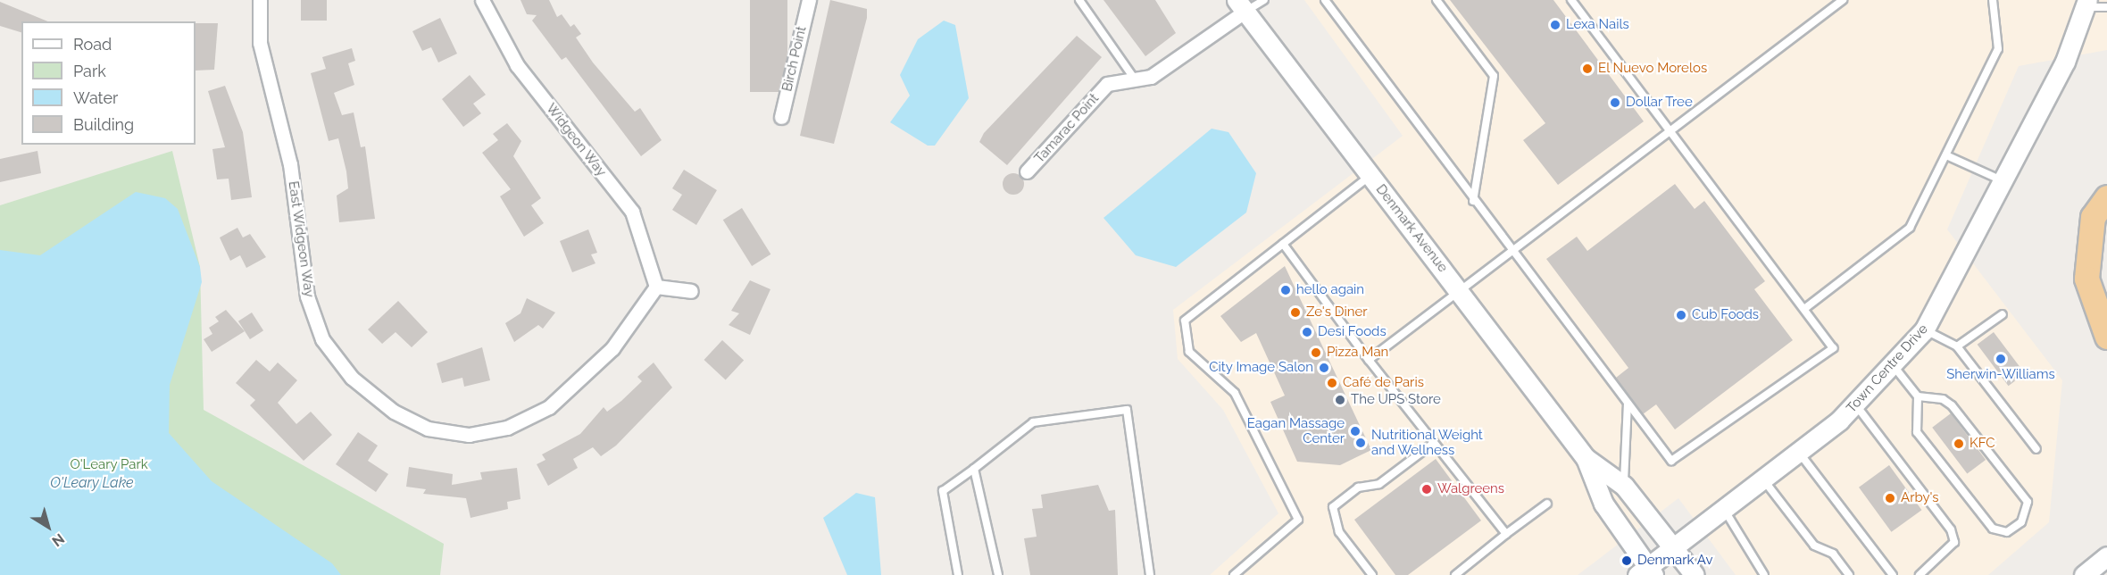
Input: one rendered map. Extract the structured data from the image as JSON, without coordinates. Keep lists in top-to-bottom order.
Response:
{
  "streets": {
    "street": [
      "Birch Point",
      "Tamarac Point",
      "Widgeon Way",
      "Denmark Avenue",
      "East Widgeon Way",
      "Town Centre Drive"
    ]
  },
  "crossings": [
    ["Tamarac Point", "Denmark Avenue"],
    ["Widgeon Way", "East Widgeon Way"],
    ["Denmark Avenue", "Town Centre Drive"]
  ],
  "water": ["O'Leary Lake"],
  "parks": ["O'Leary Park"],
  "places": [
    "Lexa Nails",
    "El Nuevo Morelos",
    "Dollar Tree",
    "hello again",
    "Ze's Diner",
    "Cub Foods",
    "Desi Foods",
    "Pizza Man",
    "Sherwin-Williams",
    "City Image Salon",
    "Café de Paris",
    "The UPS Store",
    "Eagan Massage Center",
    "Nutritional Weight and Wellness",
    "KFC",
    "Walgreens",
    "Arby's",
    "Denmark Av"
  ],
  "legend": [
    "Road",
    "Park",
    "Water",
    "Building"
  ],
  "north": "bottom right"
}
